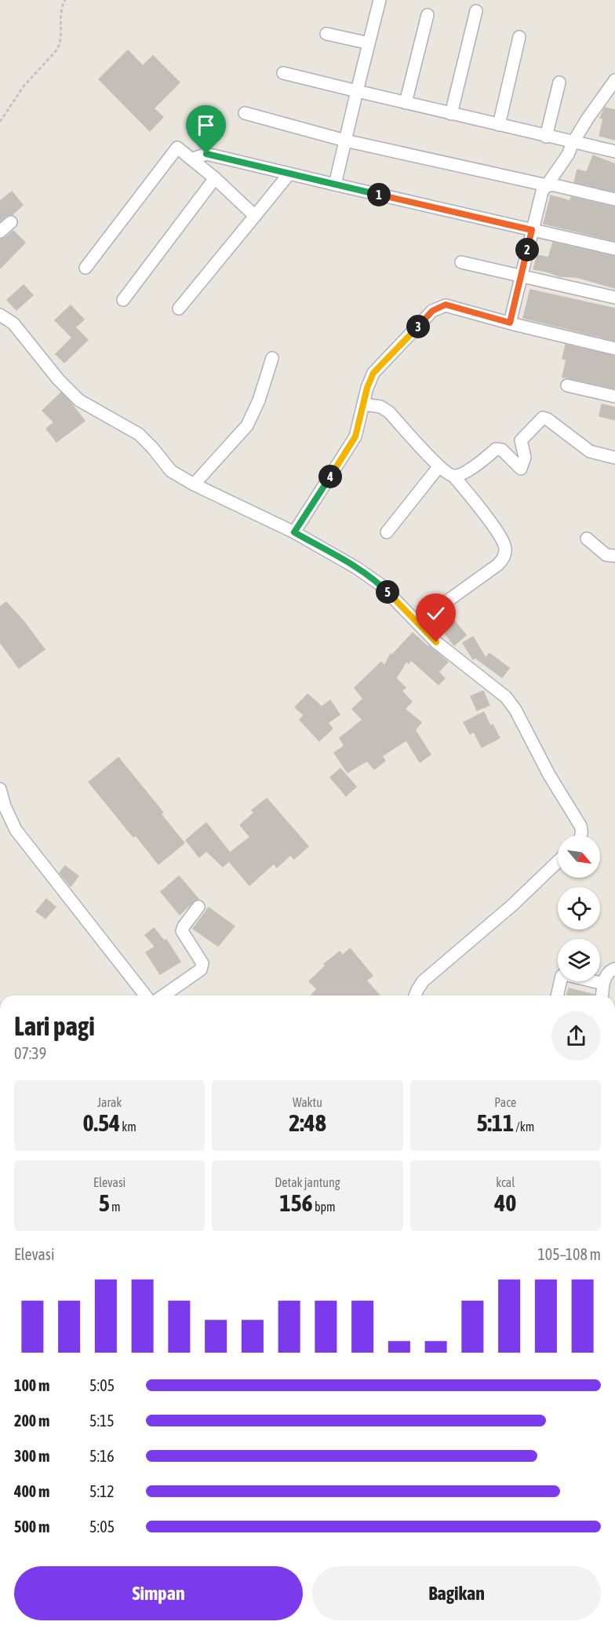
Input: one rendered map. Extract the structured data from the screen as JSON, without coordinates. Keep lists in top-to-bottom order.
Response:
{
  "north": "bottom right",
  "page": {
    "pins": [
      "1",
      "2",
      "3",
      "4",
      "5"
    ],
    "heading": ["Lari pagi", "07:39"],
    "stats": [
      ["Jarak", "0.54 km"],
      ["Waktu", "2:48"],
      ["Pace", "5:11 /km"],
      ["Elevasi", "5 m"],
      ["Detak jantung", "156 bpm"],
      ["kcal", "40"]
    ],
    "chart": ["Elevasi", "105–108 m"],
    "list": [
      {
        "name": "100 m",
        "note": "5:05"
      },
      {
        "name": "200 m",
        "note": "5:15"
      },
      {
        "name": "300 m",
        "note": "5:16"
      },
      {
        "name": "400 m",
        "note": "5:12"
      },
      {
        "name": "500 m",
        "note": "5:05"
      }
    ],
    "buttons": ["Simpan", "Bagikan"]
  }
}
